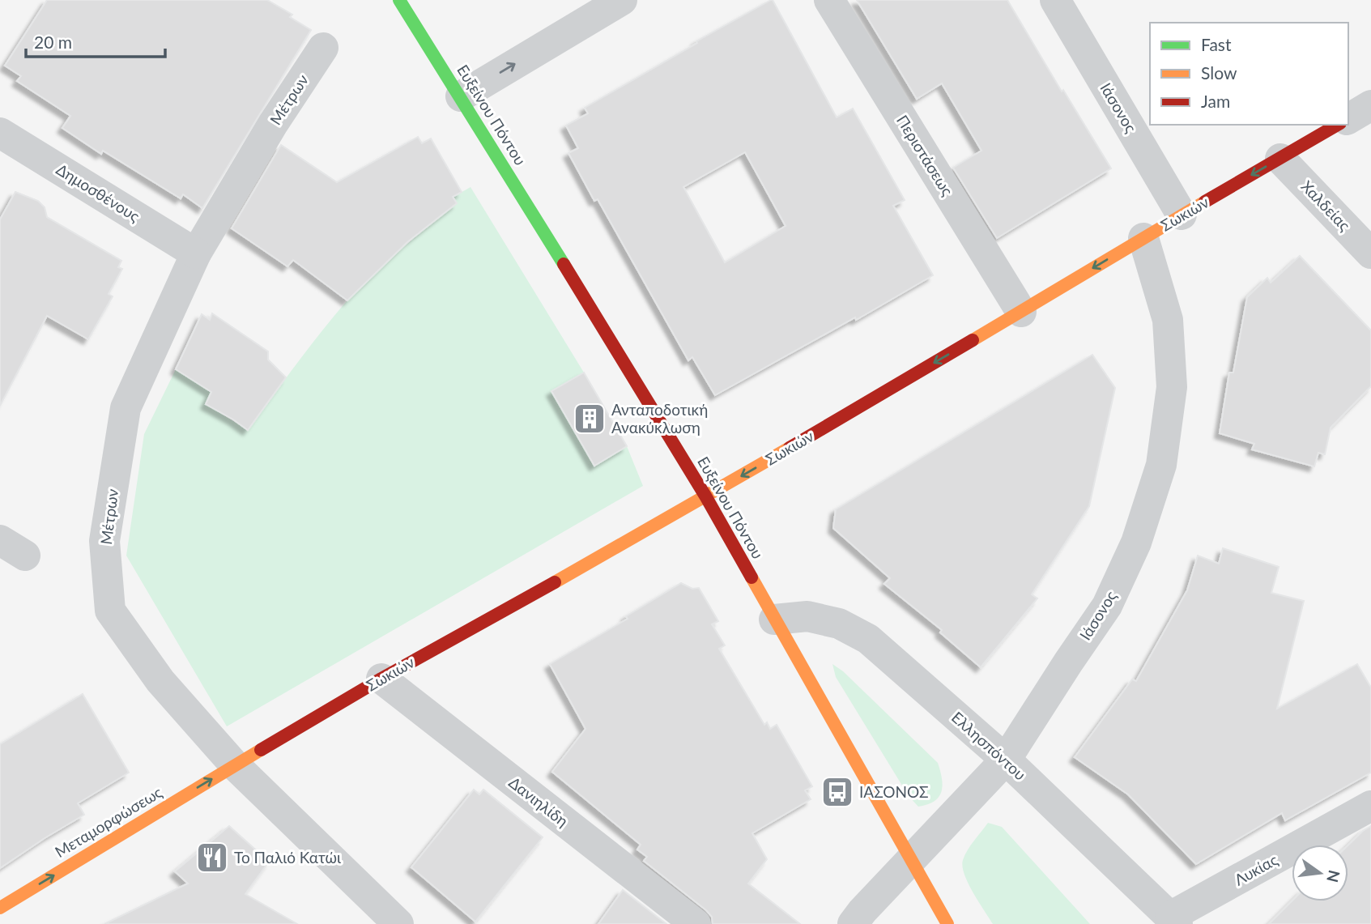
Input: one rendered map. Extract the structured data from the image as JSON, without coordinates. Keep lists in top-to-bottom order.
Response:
{
  "streets": {
    "street": [
      "Μέτρων",
      "Ιάσονος",
      "Ευξείνου Πόντου",
      "Περιστάσεως",
      "Δημοσθένους",
      "Χαλδείας",
      "Σωκιών",
      "Ελλησπόντου",
      "Δανιηλίδη",
      "Μεταμορφώσεως",
      "Λυκίας"
    ]
  },
  "crossings": [
    ["Μέτρων", "Δημοσθένους"],
    ["Μέτρων", "Σωκιών"],
    ["Μέτρων", "Μεταμορφώσεως"],
    ["Ιάσονος", "Ευξείνου Πόντου"],
    ["Ιάσονος", "Σωκιών"],
    ["Ιάσονος", "Ελλησπόντου"],
    ["Ευξείνου Πόντου", "Σωκιών"],
    ["Ευξείνου Πόντου", "Ελλησπόντου"],
    ["Περιστάσεως", "Σωκιών"],
    ["Χαλδείας", "Σωκιών"],
    ["Σωκιών", "Δανιηλίδη"],
    ["Σωκιών", "Μεταμορφώσεως"],
    ["Ελλησπόντου", "Λυκίας"]
  ],
  "one_way": ["Σωκιών", "Μεταμορφώσεως"],
  "places": {
    "building": ["Ανταποδοτική Ανακύκλωση"],
    "bus stop": ["ΙΑΣΟΝΟΣ"],
    "restaurant": ["Το Παλιό Κατώι"]
  },
  "legend": ["Fast", "Slow", "Jam"],
  "scale_bar": "20 m",
  "north": "right"
}
